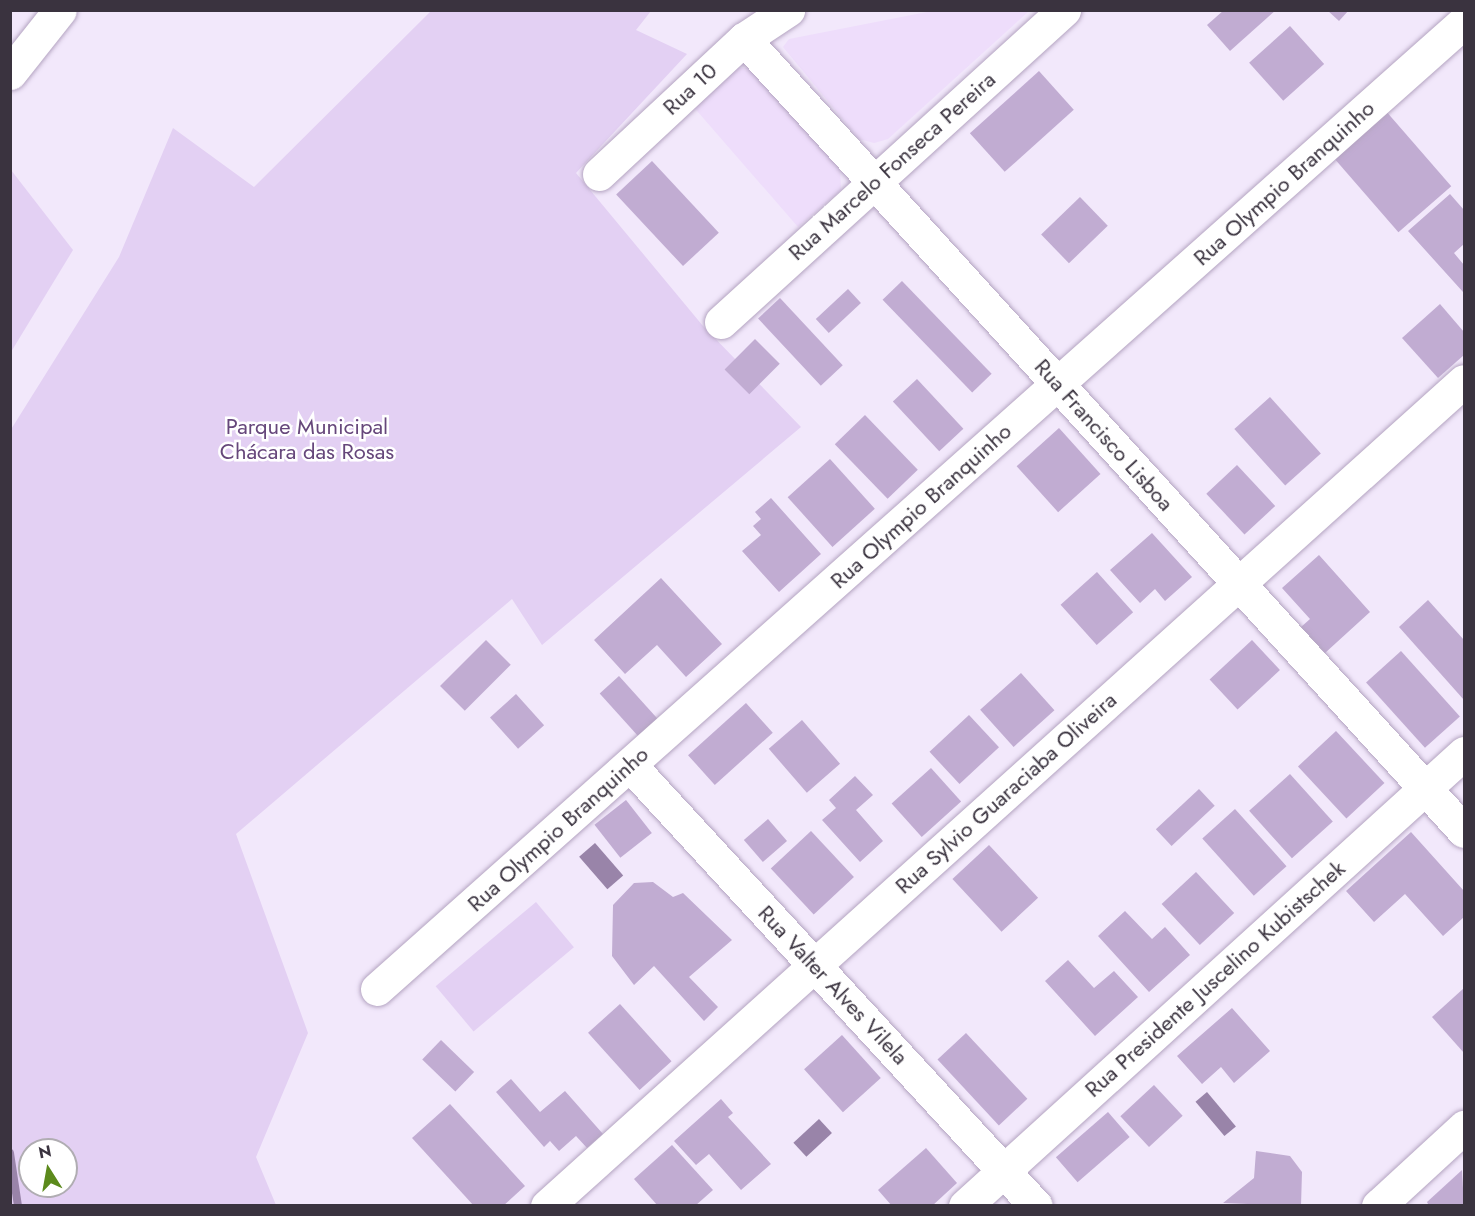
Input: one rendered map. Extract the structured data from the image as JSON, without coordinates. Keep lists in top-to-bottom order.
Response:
{
  "streets": {
    "street": [
      "Rua 10",
      "Rua Marcelo Fonseca Pereira",
      "Rua Olympio Branquinho",
      "Rua Francisco Lisboa",
      "Rua Sylvio Guaraciaba Oliveira",
      "Rua Presidente Juscelino Kubistschek",
      "Rua Valter Alves Vilela"
    ]
  },
  "crossings": [
    ["Rua 10", "Rua Francisco Lisboa"],
    ["Rua Marcelo Fonseca Pereira", "Rua Francisco Lisboa"],
    ["Rua Olympio Branquinho", "Rua Francisco Lisboa"],
    ["Rua Olympio Branquinho", "Rua Valter Alves Vilela"],
    ["Rua Francisco Lisboa", "Rua Sylvio Guaraciaba Oliveira"],
    ["Rua Francisco Lisboa", "Rua Presidente Juscelino Kubistschek"],
    ["Rua Sylvio Guaraciaba Oliveira", "Rua Valter Alves Vilela"],
    ["Rua Presidente Juscelino Kubistschek", "Rua Valter Alves Vilela"]
  ],
  "parks": ["Parque Municipal Chácara das Rosas"],
  "north": "top"
}
